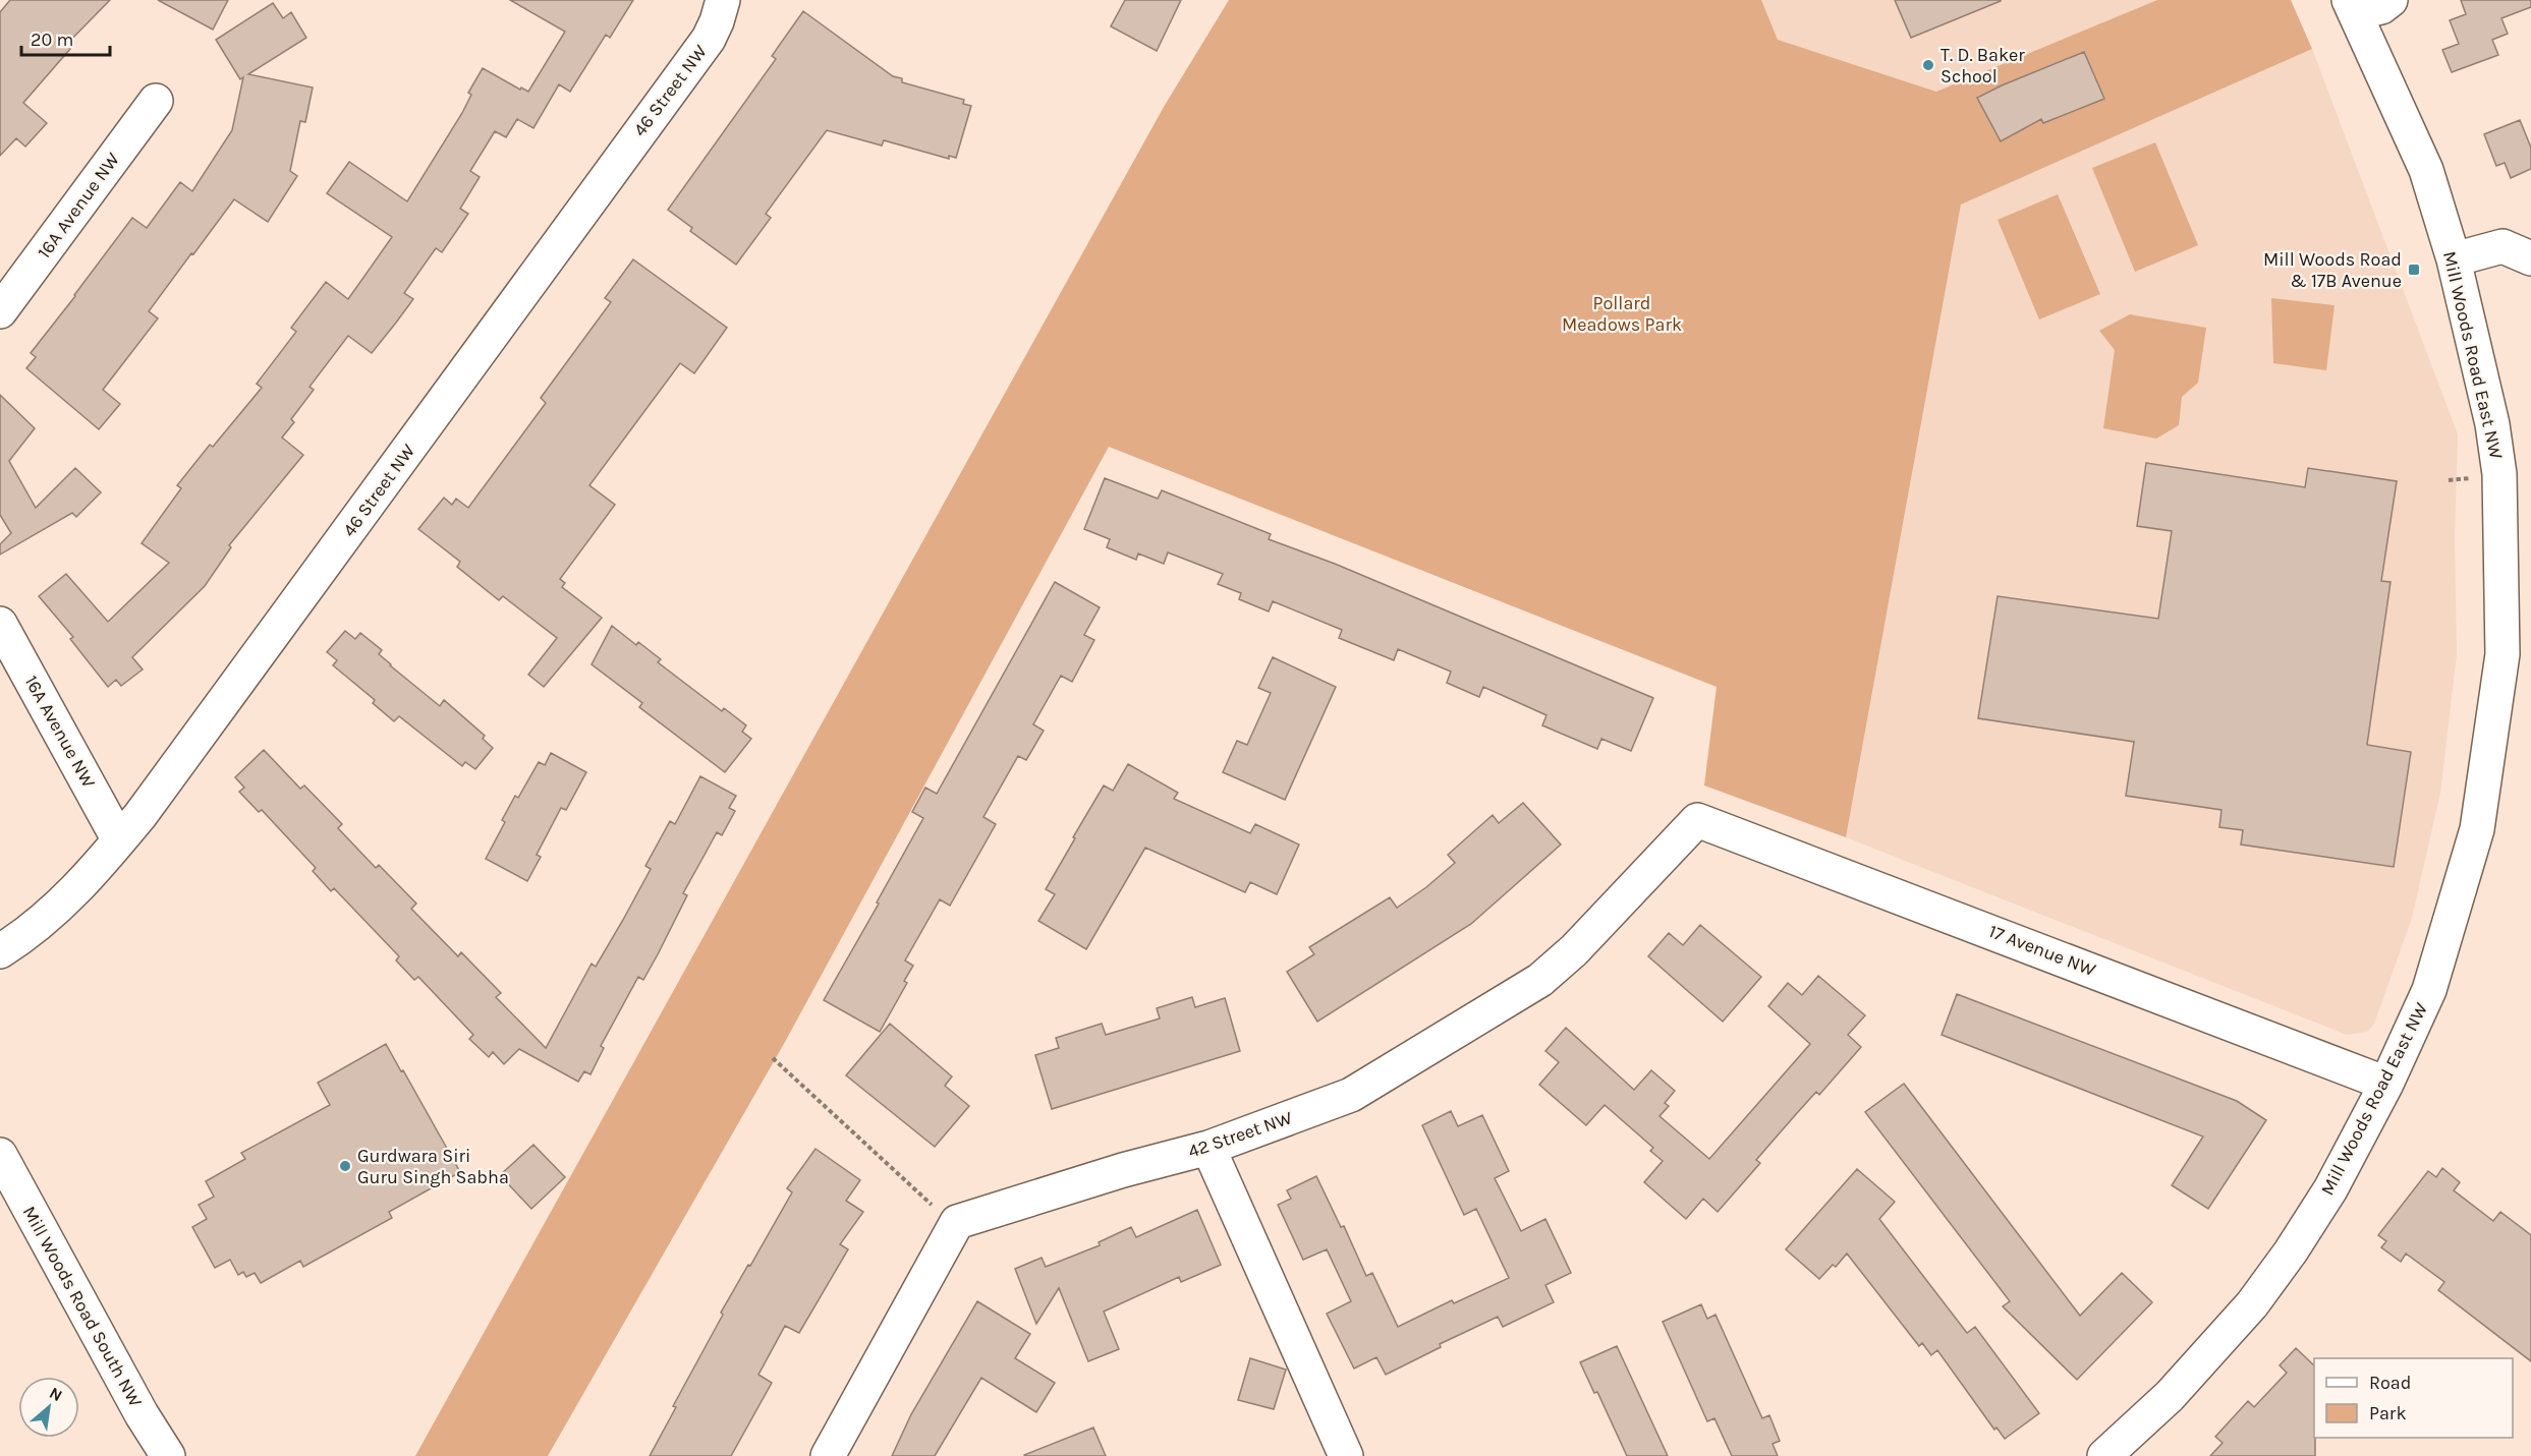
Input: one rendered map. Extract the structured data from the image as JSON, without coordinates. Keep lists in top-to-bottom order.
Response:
{
  "streets": {
    "street": [
      "46 Street NW",
      "16A Avenue NW",
      "Mill Woods Road East NW",
      "17 Avenue NW",
      "42 Street NW",
      "Mill Woods Road South NW"
    ]
  },
  "crossings": [
    ["46 Street NW", "16A Avenue NW"],
    ["Mill Woods Road East NW", "17 Avenue NW"],
    ["17 Avenue NW", "42 Street NW"]
  ],
  "parks": ["Pollard Meadows Park"],
  "places": {
    "other": ["T. D. Baker School", "Gurdwara Siri Guru Singh Sabha"],
    "transit": ["Mill Woods Road & 17B Avenue"]
  },
  "legend": ["Road", "Park"],
  "scale_bar": "20 m",
  "north": "top right"
}
